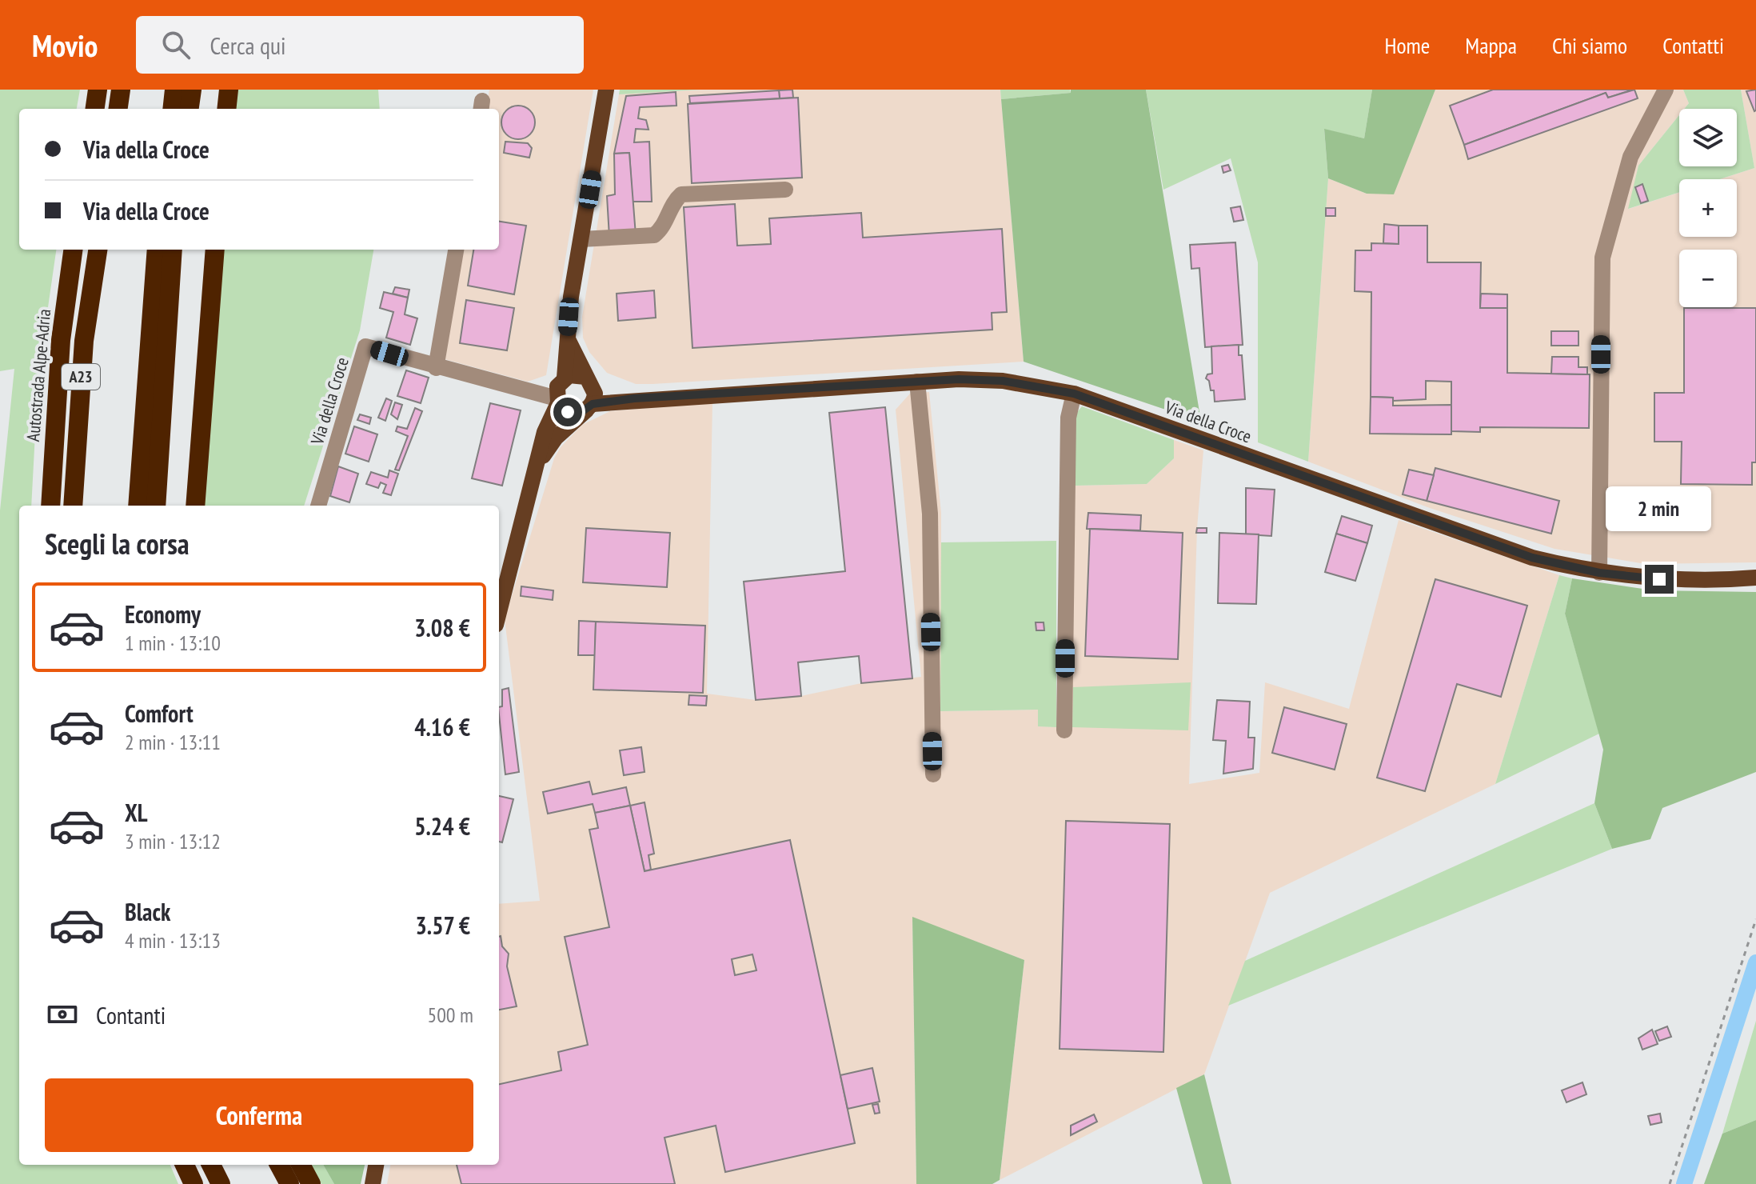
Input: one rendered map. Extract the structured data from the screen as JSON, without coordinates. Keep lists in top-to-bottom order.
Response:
{
  "streets": {
    "highway": ["Autostrada Alpe-Adria", "A23"],
    "main road": ["Via della Croce"]
  },
  "page": {
    "header": "Movio",
    "search": "Cerca qui",
    "nav": [
      "Home",
      "Mappa",
      "Chi siamo",
      "Contatti"
    ],
    "map_buttons": ["+", "−"],
    "banner": ["Via della Croce", "Via della Croce"],
    "bubble": "2 min",
    "heading": "Scegli la corsa",
    "list": [
      {
        "name": "Economy",
        "note": "1 min · 13:10",
        "value": "3.08 €"
      },
      {
        "name": "Comfort",
        "note": "2 min · 13:11",
        "value": "4.16 €"
      },
      {
        "name": "XL",
        "note": "3 min · 13:12",
        "value": "5.24 €"
      },
      {
        "name": "Black",
        "note": "4 min · 13:13",
        "value": "3.57 €"
      }
    ],
    "pay": ["Contanti", "500 m"],
    "buttons": "Conferma"
  }
}
